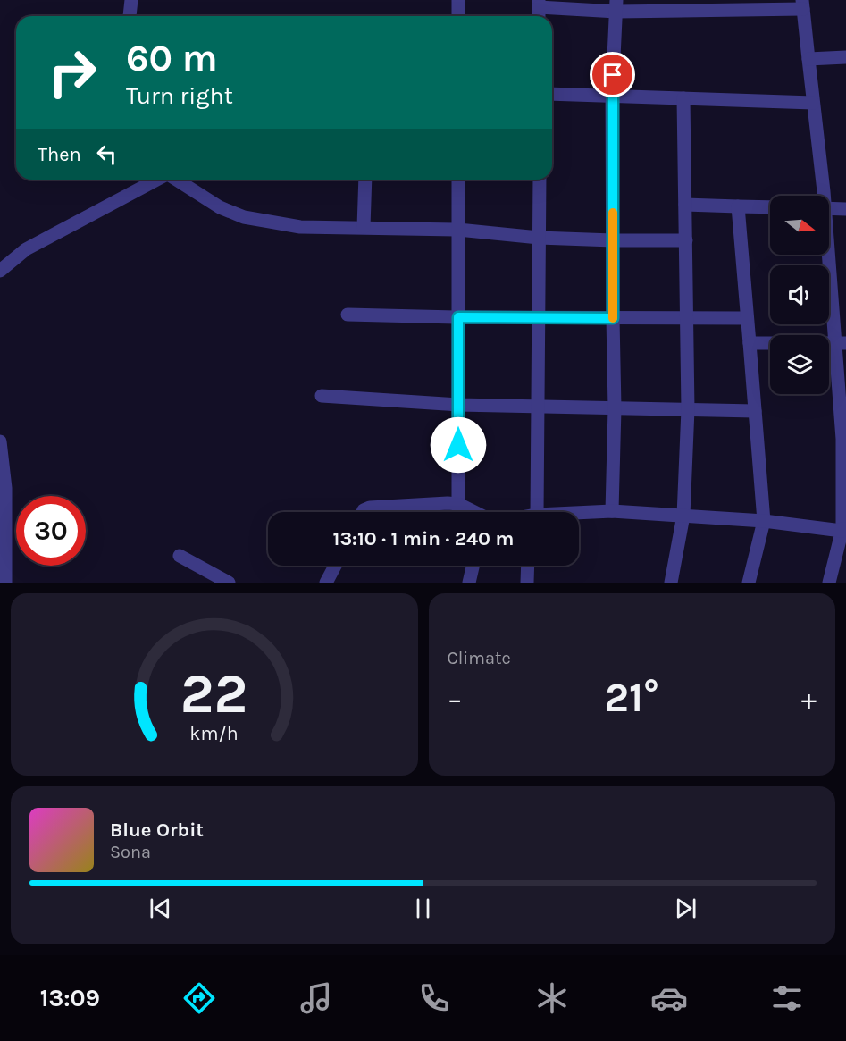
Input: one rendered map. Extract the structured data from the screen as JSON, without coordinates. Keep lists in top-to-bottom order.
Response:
{
  "north": "right",
  "page": {
    "turn": ["60 m", "Turn right"],
    "then": "Then",
    "limit": "30",
    "trip": "13:10 · 1 min · 240 m",
    "tile": "Climate",
    "heat": ["−", "21°", "+"],
    "song": ["Blue Orbit", "Sona"],
    "tabs": "13:09",
    "gauge": ["22", "km/h"]
  }
}
